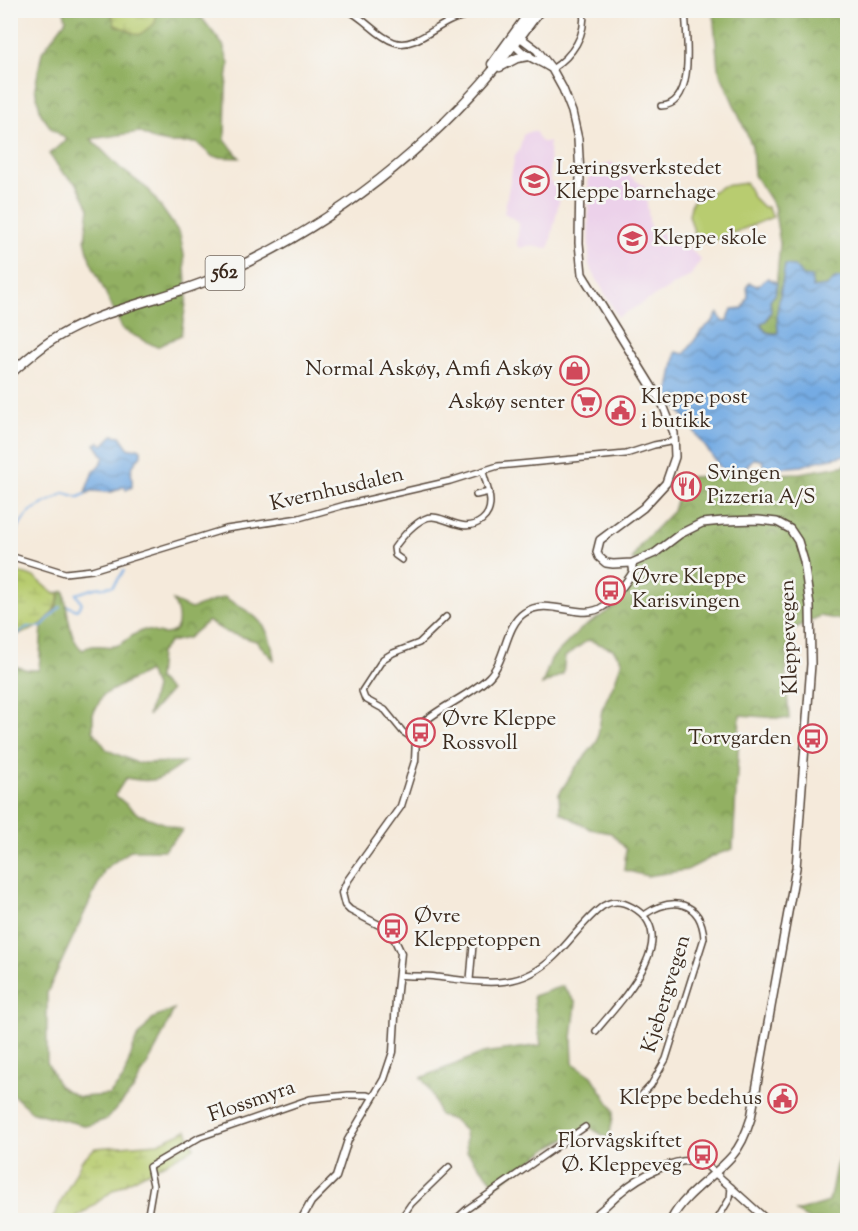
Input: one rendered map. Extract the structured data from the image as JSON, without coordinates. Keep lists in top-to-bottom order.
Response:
{
  "streets": {
    "main road": ["562", "Kleppevegen"],
    "street": ["Kvernhusdalen", "Kjebergvegen", "Flossmyra"]
  },
  "places": {
    "school or university": ["Læringsverkstedet Kleppe barnehage", "Kleppe skole"],
    "shop": ["Normal Askøy, Amfi Askøy"],
    "supermarket": ["Askøy senter"],
    "public building": ["Kleppe post i butikk", "Kleppe bedehus"],
    "restaurant": ["Svingen Pizzeria A/S"],
    "bus stop": [
      "Øvre Kleppe Karisvingen",
      "Øvre Kleppe Rossvoll",
      "Torvgarden",
      "Øvre Kleppetoppen",
      "Florvågskiftet Ø. Kleppeveg"
    ]
  }
}
